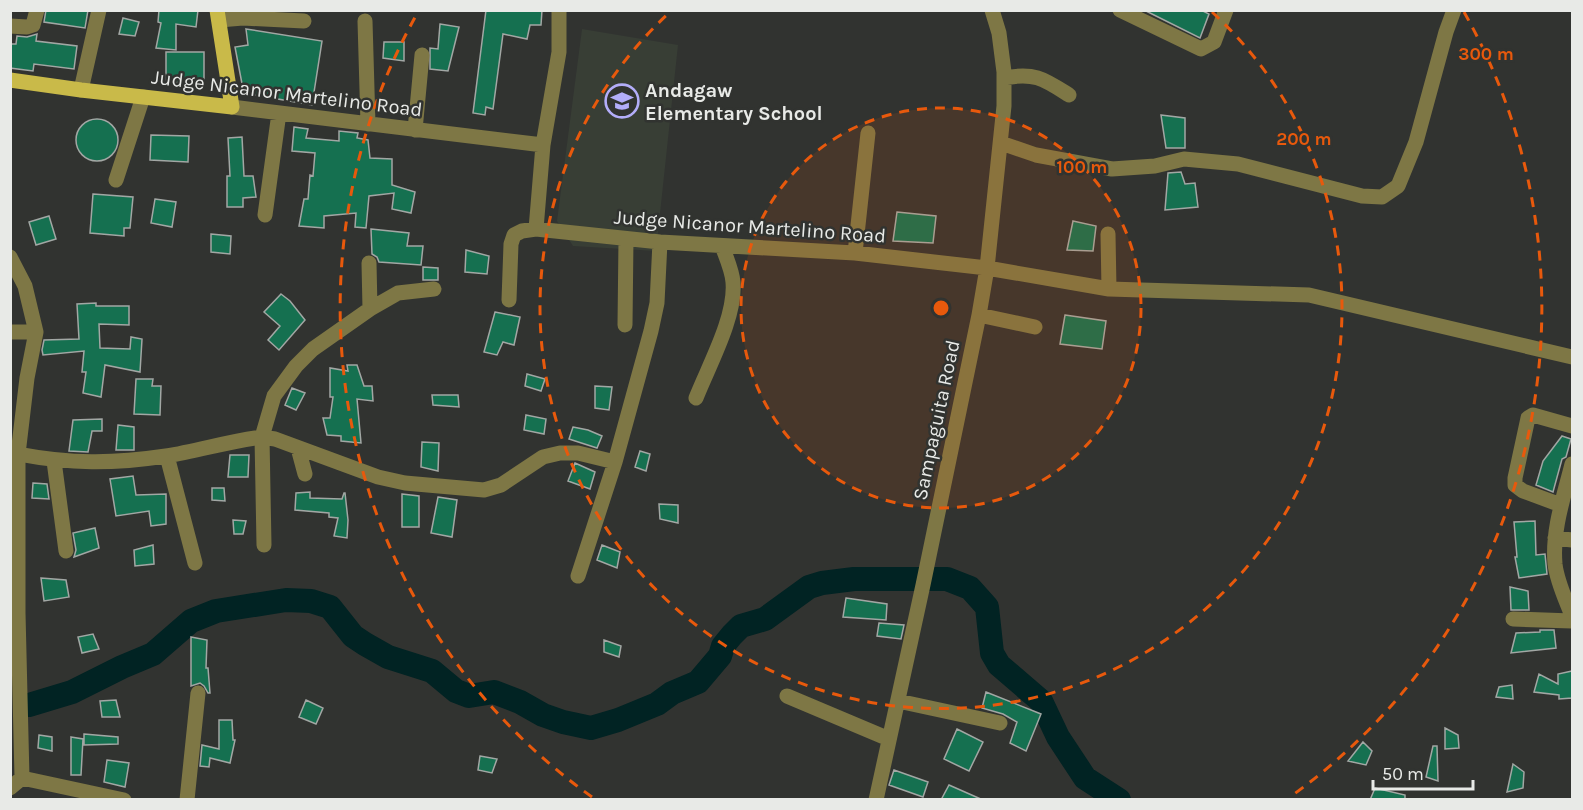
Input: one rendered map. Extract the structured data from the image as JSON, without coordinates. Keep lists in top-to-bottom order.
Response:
{
  "streets": {
    "main road": ["Judge Nicanor Martelino Road"],
    "street": ["Sampaguita Road"]
  },
  "crossings": [
    ["Judge Nicanor Martelino Road", "Sampaguita Road"]
  ],
  "places": {
    "school or university": ["Andagaw Elementary School"]
  },
  "scale_bar": "50 m",
  "rings": ["300 m", "200 m", "100 m"]
}
